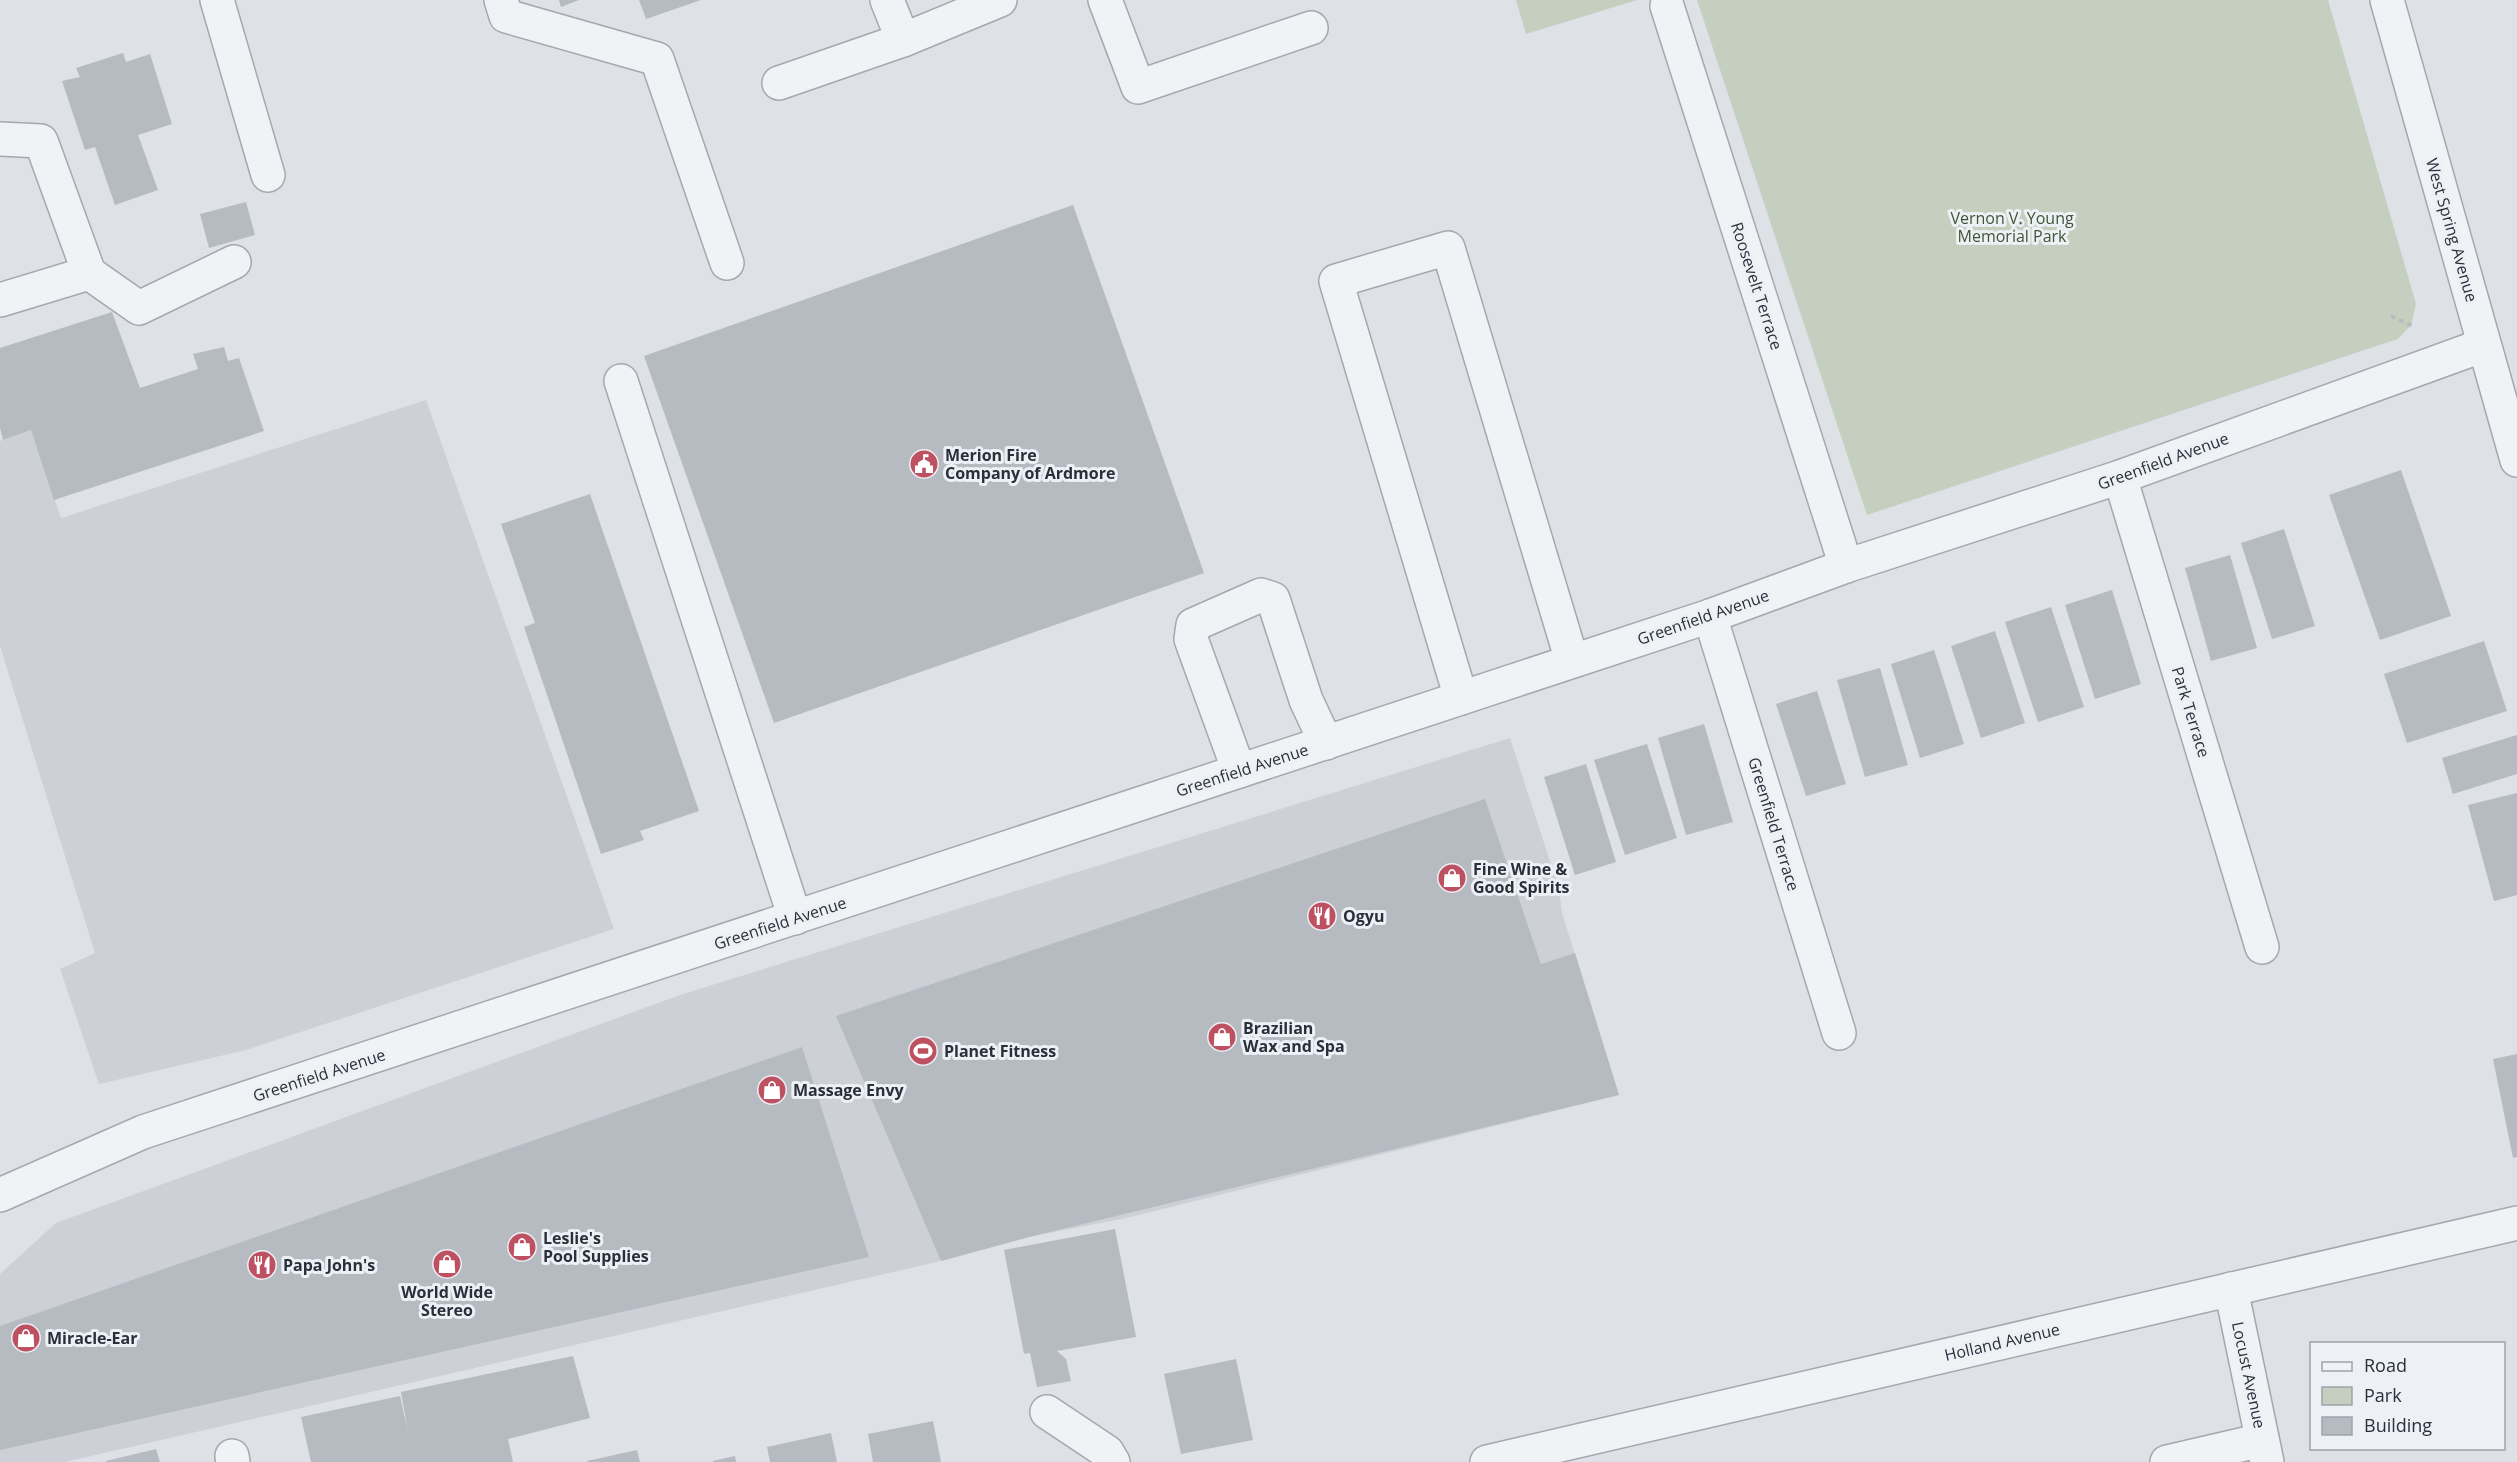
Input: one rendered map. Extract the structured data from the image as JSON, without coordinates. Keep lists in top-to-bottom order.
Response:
{
  "streets": {
    "street": [
      "West Spring Avenue",
      "Roosevelt Terrace",
      "Greenfield Avenue",
      "Park Terrace",
      "Greenfield Terrace",
      "Holland Avenue",
      "Locust Avenue"
    ]
  },
  "crossings": [
    ["West Spring Avenue", "Greenfield Avenue"],
    ["Roosevelt Terrace", "Greenfield Avenue"],
    ["Greenfield Avenue", "Park Terrace"],
    ["Greenfield Avenue", "Greenfield Terrace"],
    ["Holland Avenue", "Locust Avenue"]
  ],
  "parks": ["Vernon V. Young Memorial Park"],
  "places": {
    "public building": ["Merion Fire Company of Ardmore"],
    "shop": [
      "Fine Wine & Good Spirits",
      "Brazilian Wax and Spa",
      "Massage Envy",
      "Leslie's Pool Supplies",
      "World Wide Stereo",
      "Miracle-Ear"
    ],
    "restaurant": ["Ogyu", "Papa John's"],
    "sports": ["Planet Fitness"]
  },
  "legend": ["Road", "Park", "Building"]
}
